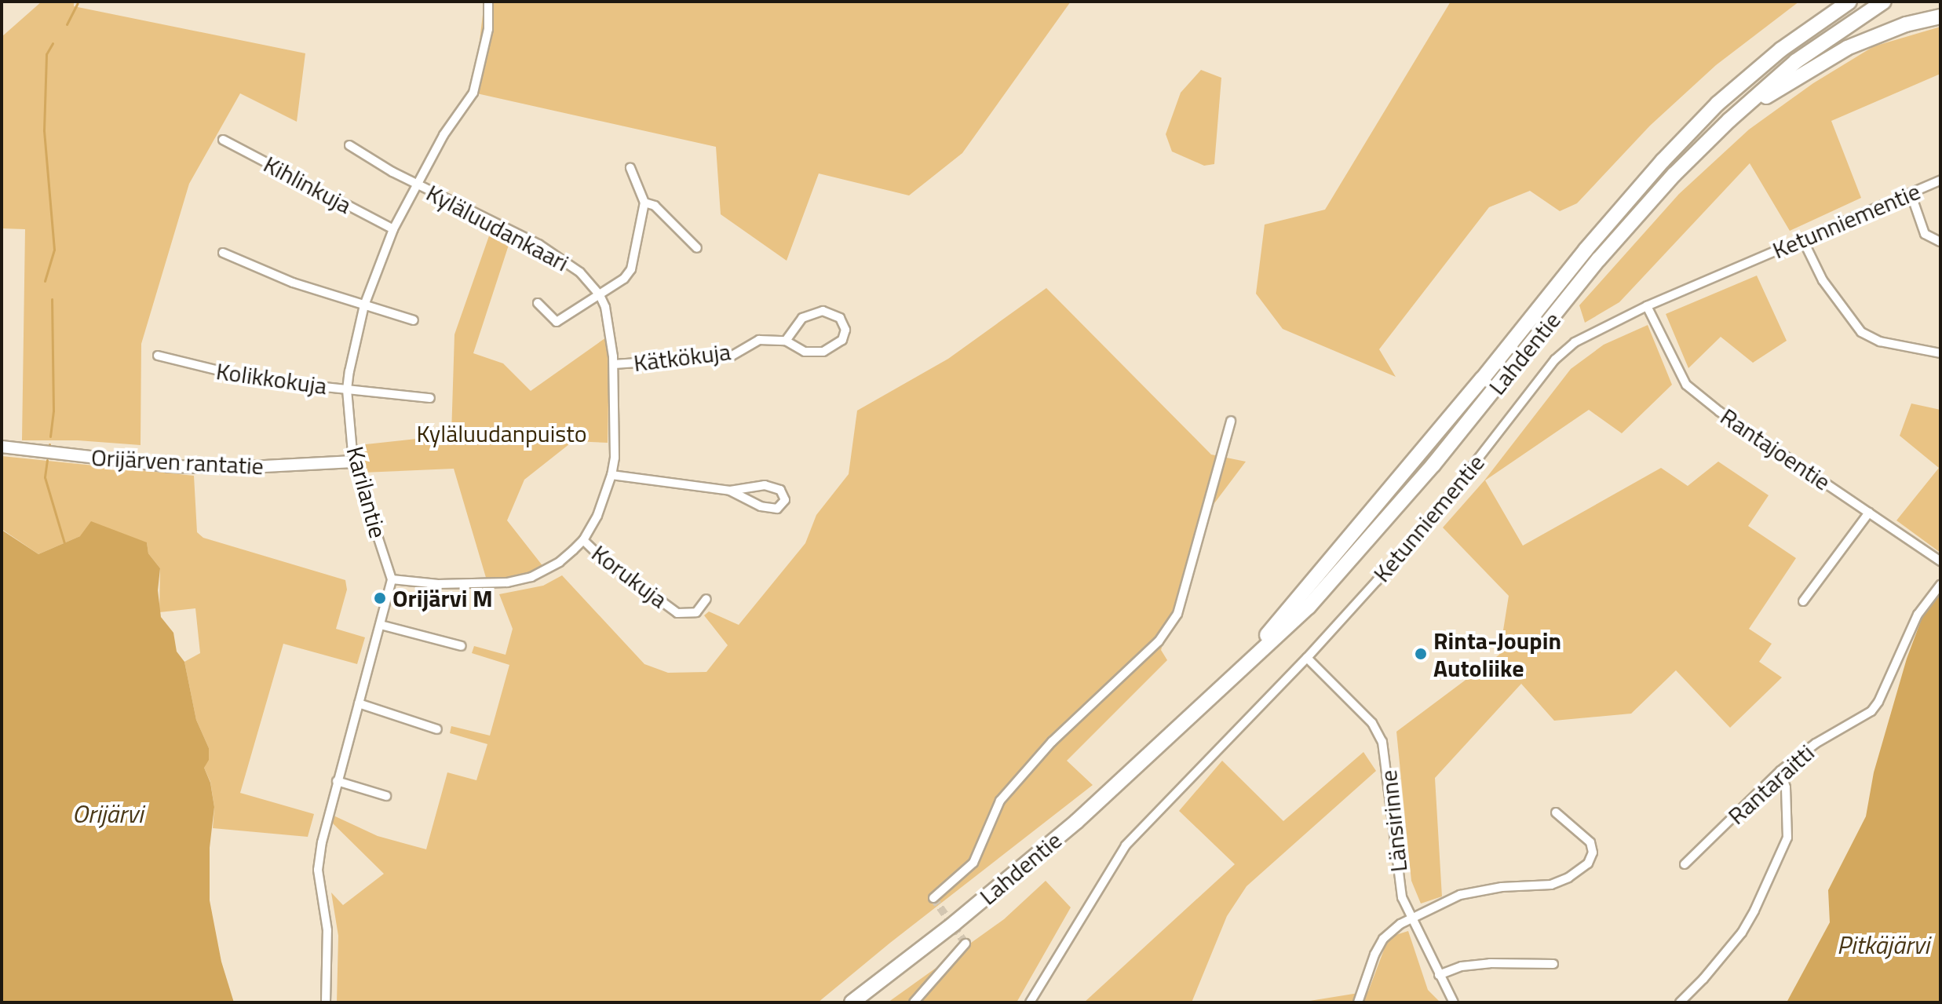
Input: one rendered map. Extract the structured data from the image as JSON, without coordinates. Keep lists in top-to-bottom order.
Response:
{
  "streets": {
    "highway": ["Lahdentie"],
    "street": [
      "Kihlinkuja",
      "Ketunniementie",
      "Kyläluudankaari",
      "Kätkökuja",
      "Kolikkokuja",
      "Rantajoentie",
      "Orijärven rantatie",
      "Karilantie",
      "Korukuja",
      "Rantaraitti",
      "Länsirinne"
    ]
  },
  "crossings": [
    ["Kihlinkuja", "Karilantie"],
    ["Ketunniementie", "Rantajoentie"],
    ["Ketunniementie", "Länsirinne"],
    ["Kyläluudankaari", "Kätkökuja"],
    ["Kyläluudankaari", "Karilantie"],
    ["Kyläluudankaari", "Korukuja"],
    ["Kolikkokuja", "Karilantie"],
    ["Orijärven rantatie", "Karilantie"]
  ],
  "water": ["Orijärvi", "Pitkäjärvi"],
  "parks": ["Kyläluudanpuisto"],
  "places": ["Orijärvi M", "Rinta-Joupin Autoliike"]
}
